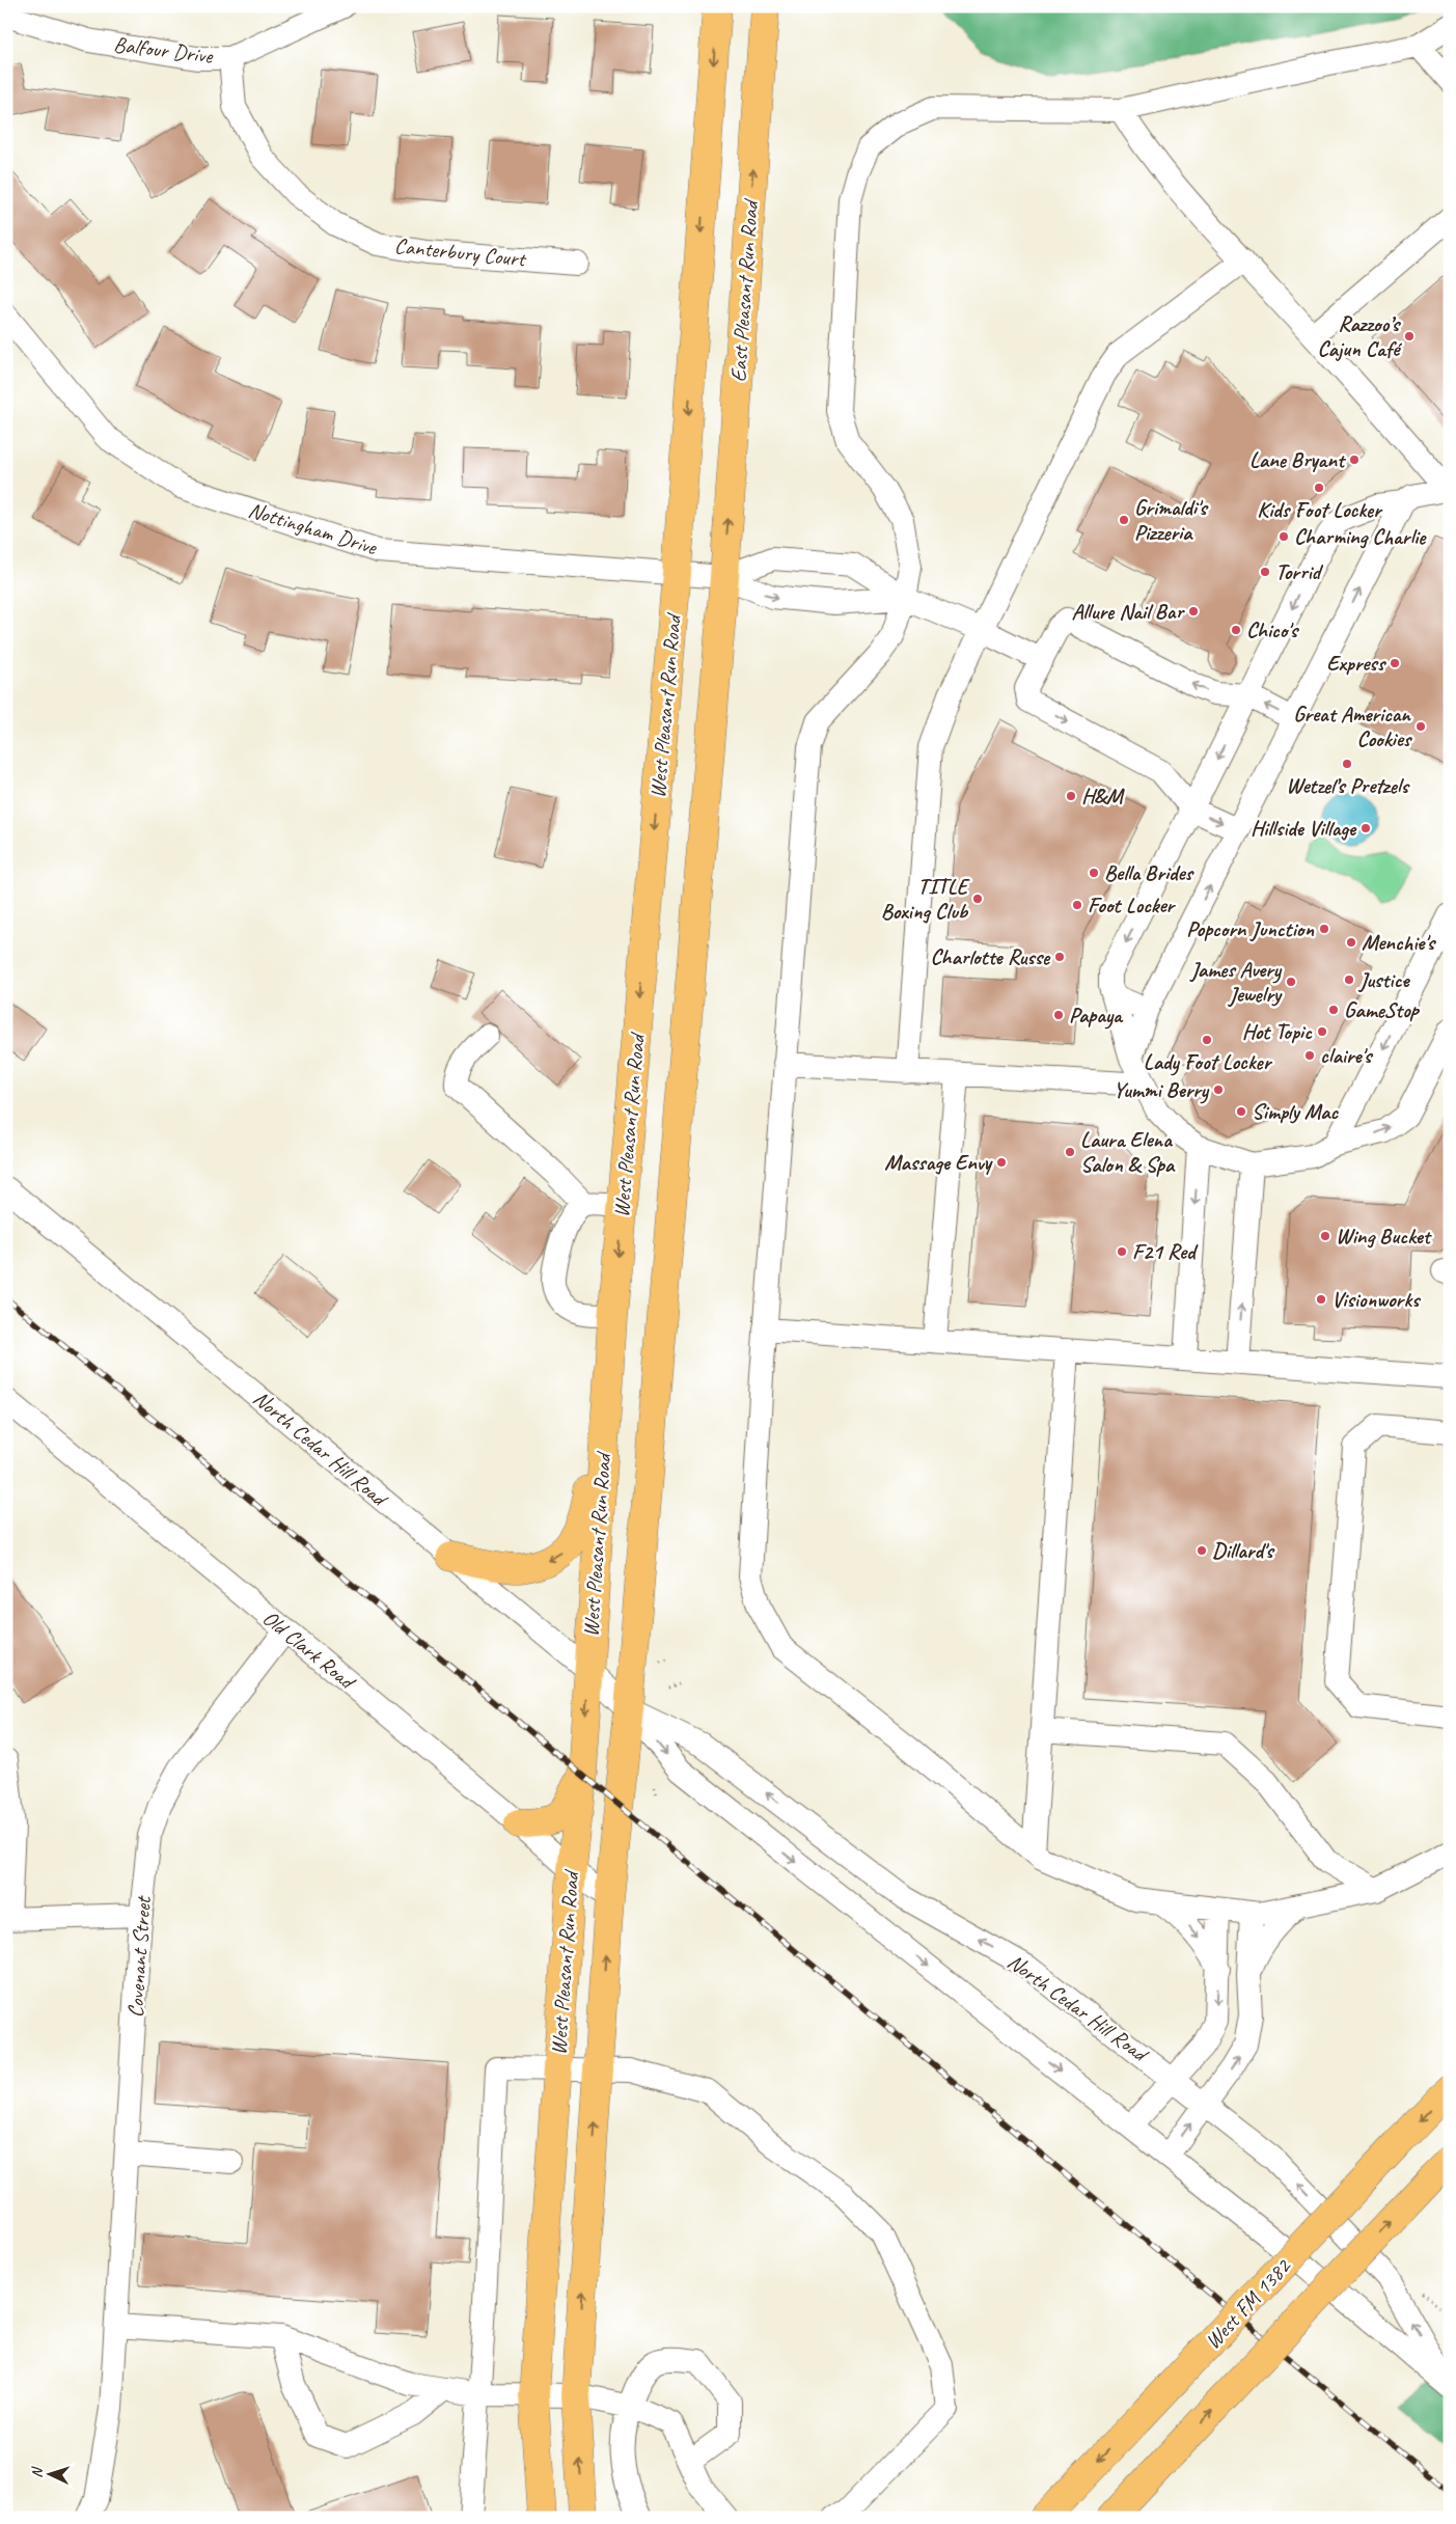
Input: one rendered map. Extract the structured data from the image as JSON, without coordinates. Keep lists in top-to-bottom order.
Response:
{
  "streets": {
    "main road": ["East Pleasant Run Road", "West Pleasant Run Road", "West FM 1382"],
    "street": [
      "Balfour Drive",
      "Canterbury Court",
      "Nottingham Drive",
      "North Cedar Hill Road",
      "Old Clark Road",
      "Covenant Street"
    ]
  },
  "crossings": [
    ["Balfour Drive", "Canterbury Court"],
    ["East Pleasant Run Road", "Nottingham Drive"],
    ["East Pleasant Run Road", "West Pleasant Run Road"],
    ["Nottingham Drive", "West Pleasant Run Road"],
    ["West Pleasant Run Road", "North Cedar Hill Road"],
    ["West Pleasant Run Road", "Old Clark Road"],
    ["Old Clark Road", "Covenant Street"]
  ],
  "places": [
    "Razzoo’s Cajun Café",
    "Lane Bryant",
    "Kids Foot Locker",
    "Grimaldi's Pizzeria",
    "Charming Charlie",
    "Torrid",
    "Allure Nail Bar",
    "Chico's",
    "Express",
    "Great American Cookies",
    "Wetzel’s Pretzels",
    "H&M",
    "Hillside Village",
    "Bella Brides",
    "TITLE Boxing Club",
    "Foot Locker",
    "Popcorn Junction",
    "Menchie's",
    "Charlotte Russe",
    "Justice",
    "James Avery Jewelry",
    "GameStop",
    "Papaya",
    "Hot Topic",
    "Lady Foot Locker",
    "claire's",
    "Yummi Berry",
    "Simply Mac",
    "Laura Elena Salon & Spa",
    "Massage Envy",
    "Wing Bucket",
    "F21 Red",
    "Visionworks",
    "Dillard's"
  ],
  "north": "left"
}
